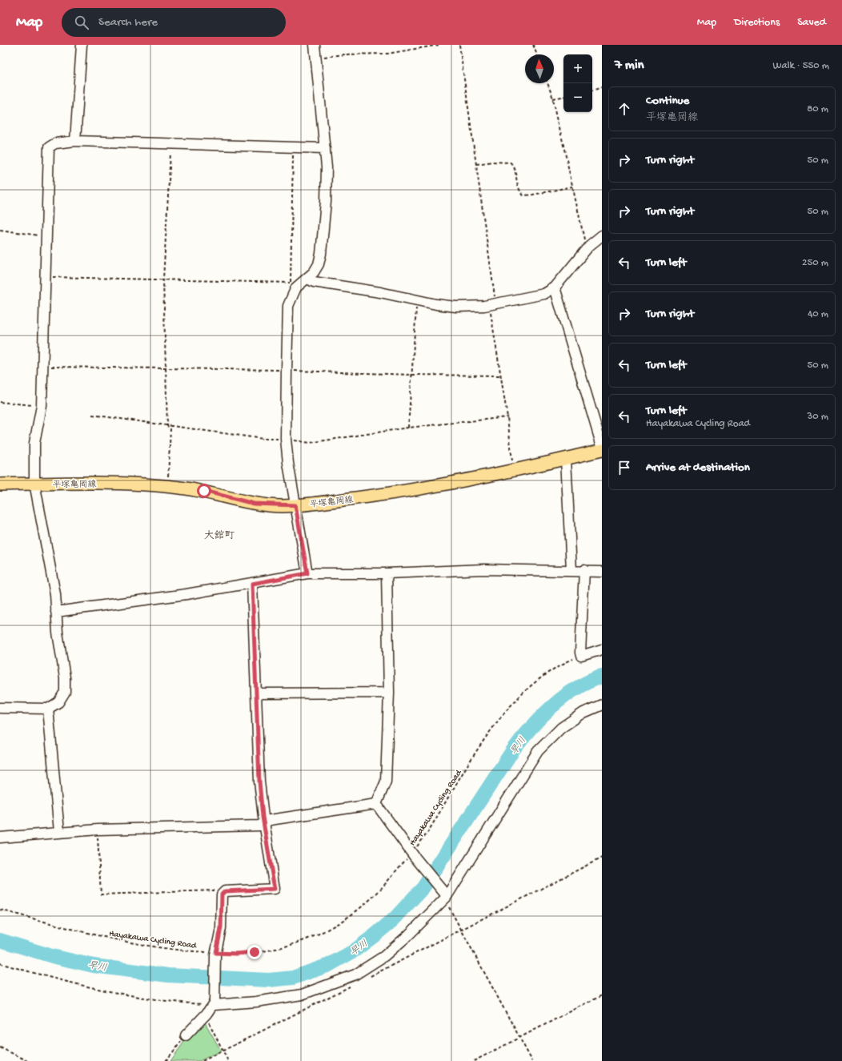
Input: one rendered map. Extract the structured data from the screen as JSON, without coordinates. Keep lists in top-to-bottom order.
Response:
{
  "streets": {
    "main road": ["平塚亀岡線"],
    "path": ["Hayakawa Cycling Road"]
  },
  "districts": ["大舘町"],
  "water": ["早川"],
  "north": "top",
  "page": {
    "header": "Map",
    "search": "Search here",
    "nav": ["Map", "Directions", "Saved"],
    "heading": ["7 min", "Walk · 550 m"],
    "map_buttons": ["+", "−"],
    "list": [
      ["Continue", "平塚亀岡線", "80 m"],
      ["Turn right", "50 m"],
      ["Turn right", "50 m"],
      ["Turn left", "250 m"],
      ["Turn right", "40 m"],
      ["Turn left", "50 m"],
      ["Turn left", "Hayakawa Cycling Road", "30 m"],
      "Arrive at destination"
    ]
  }
}
